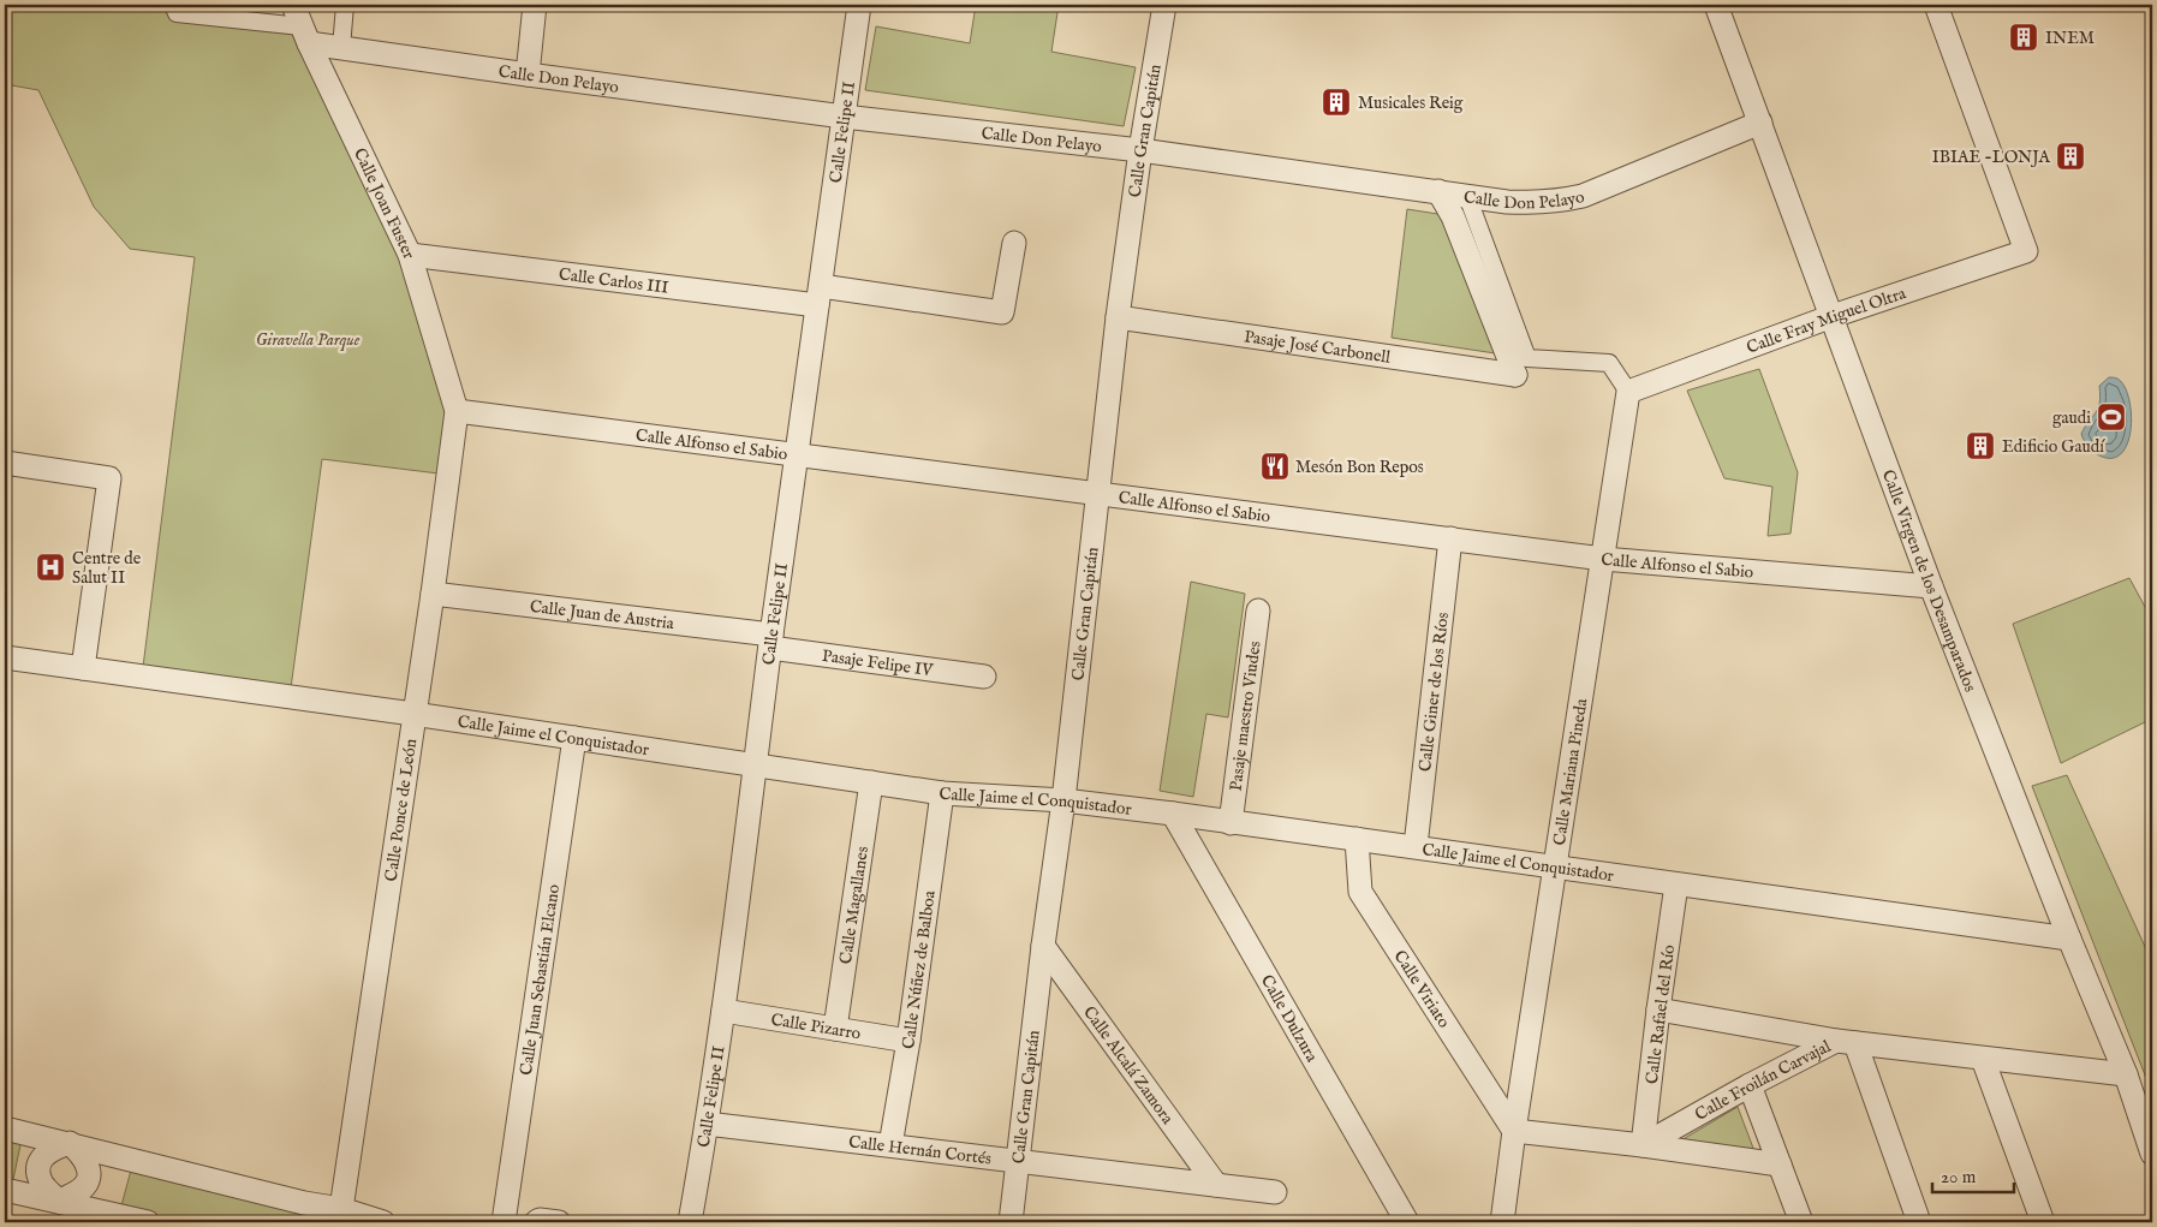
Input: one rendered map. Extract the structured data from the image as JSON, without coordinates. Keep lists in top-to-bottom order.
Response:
{
  "streets": {
    "street": [
      "Calle Don Pelayo",
      "Calle Gran Capitán",
      "Calle Felipe II",
      "Calle Joan Fuster",
      "Calle Carlos III",
      "Calle Fray Miguel Oltra",
      "Pasaje José Carbonell",
      "Calle Alfonso el Sabio",
      "Calle Virgen de los Desamparados",
      "Calle Juan de Austria",
      "Pasaje Felipe IV",
      "Calle Giner de los Ríos",
      "Pasaje maestro Viudes",
      "Calle Jaime el Conquistador",
      "Calle Mariana Pineda",
      "Calle Ponce de León",
      "Calle Magallanes",
      "Calle Núñez de Balboa",
      "Calle Juan Sebastián Elcano",
      "Calle Viriato",
      "Calle Rafael del Río",
      "Calle Dulzura",
      "Calle Pizarro",
      "Calle Alcalá Zamora",
      "Calle Froilán Carvajal",
      "Calle Hernán Cortés"
    ]
  },
  "crossings": [
    ["Calle Don Pelayo", "Calle Gran Capitán"],
    ["Calle Don Pelayo", "Calle Felipe II"],
    ["Calle Don Pelayo", "Calle Joan Fuster"],
    ["Calle Don Pelayo", "Pasaje José Carbonell"],
    ["Calle Don Pelayo", "Calle Virgen de los Desamparados"],
    ["Calle Gran Capitán", "Pasaje José Carbonell"],
    ["Calle Gran Capitán", "Calle Alfonso el Sabio"],
    ["Calle Gran Capitán", "Calle Jaime el Conquistador"],
    ["Calle Gran Capitán", "Calle Alcalá Zamora"],
    ["Calle Gran Capitán", "Calle Hernán Cortés"],
    ["Calle Felipe II", "Calle Carlos III"],
    ["Calle Felipe II", "Calle Alfonso el Sabio"],
    ["Calle Felipe II", "Calle Juan de Austria"],
    ["Calle Felipe II", "Pasaje Felipe IV"],
    ["Calle Felipe II", "Calle Jaime el Conquistador"],
    ["Calle Felipe II", "Calle Pizarro"],
    ["Calle Felipe II", "Calle Hernán Cortés"],
    ["Calle Joan Fuster", "Calle Carlos III"],
    ["Calle Joan Fuster", "Calle Alfonso el Sabio"],
    ["Calle Joan Fuster", "Calle Ponce de León"],
    ["Calle Fray Miguel Oltra", "Calle Virgen de los Desamparados"],
    ["Calle Fray Miguel Oltra", "Calle Mariana Pineda"],
    ["Calle Alfonso el Sabio", "Calle Virgen de los Desamparados"],
    ["Calle Alfonso el Sabio", "Calle Giner de los Ríos"],
    ["Calle Alfonso el Sabio", "Calle Mariana Pineda"],
    ["Calle Alfonso el Sabio", "Calle Ponce de León"],
    ["Calle Virgen de los Desamparados", "Calle Jaime el Conquistador"],
    ["Calle Virgen de los Desamparados", "Calle Froilán Carvajal"],
    ["Calle Juan de Austria", "Pasaje Felipe IV"],
    ["Calle Juan de Austria", "Calle Ponce de León"],
    ["Calle Giner de los Ríos", "Calle Jaime el Conquistador"],
    ["Pasaje maestro Viudes", "Calle Jaime el Conquistador"],
    ["Calle Jaime el Conquistador", "Calle Mariana Pineda"],
    ["Calle Jaime el Conquistador", "Calle Ponce de León"],
    ["Calle Jaime el Conquistador", "Calle Magallanes"],
    ["Calle Jaime el Conquistador", "Calle Núñez de Balboa"],
    ["Calle Jaime el Conquistador", "Calle Juan Sebastián Elcano"],
    ["Calle Jaime el Conquistador", "Calle Viriato"],
    ["Calle Jaime el Conquistador", "Calle Rafael del Río"],
    ["Calle Jaime el Conquistador", "Calle Dulzura"],
    ["Calle Mariana Pineda", "Calle Viriato"],
    ["Calle Magallanes", "Calle Pizarro"],
    ["Calle Núñez de Balboa", "Calle Pizarro"],
    ["Calle Núñez de Balboa", "Calle Hernán Cortés"],
    ["Calle Rafael del Río", "Calle Froilán Carvajal"],
    ["Calle Alcalá Zamora", "Calle Hernán Cortés"]
  ],
  "parks": ["Giravella Parque"],
  "places": {
    "building": [
      "INEM",
      "Musicales Reig",
      "IBIAE -LONJA",
      "Edificio Gaudí"
    ],
    "sports": ["gaudi"],
    "restaurant": ["Mesón Bon Repos"],
    "hospital": ["Centre de Salut II"]
  },
  "scale_bar": "20 m"
}
